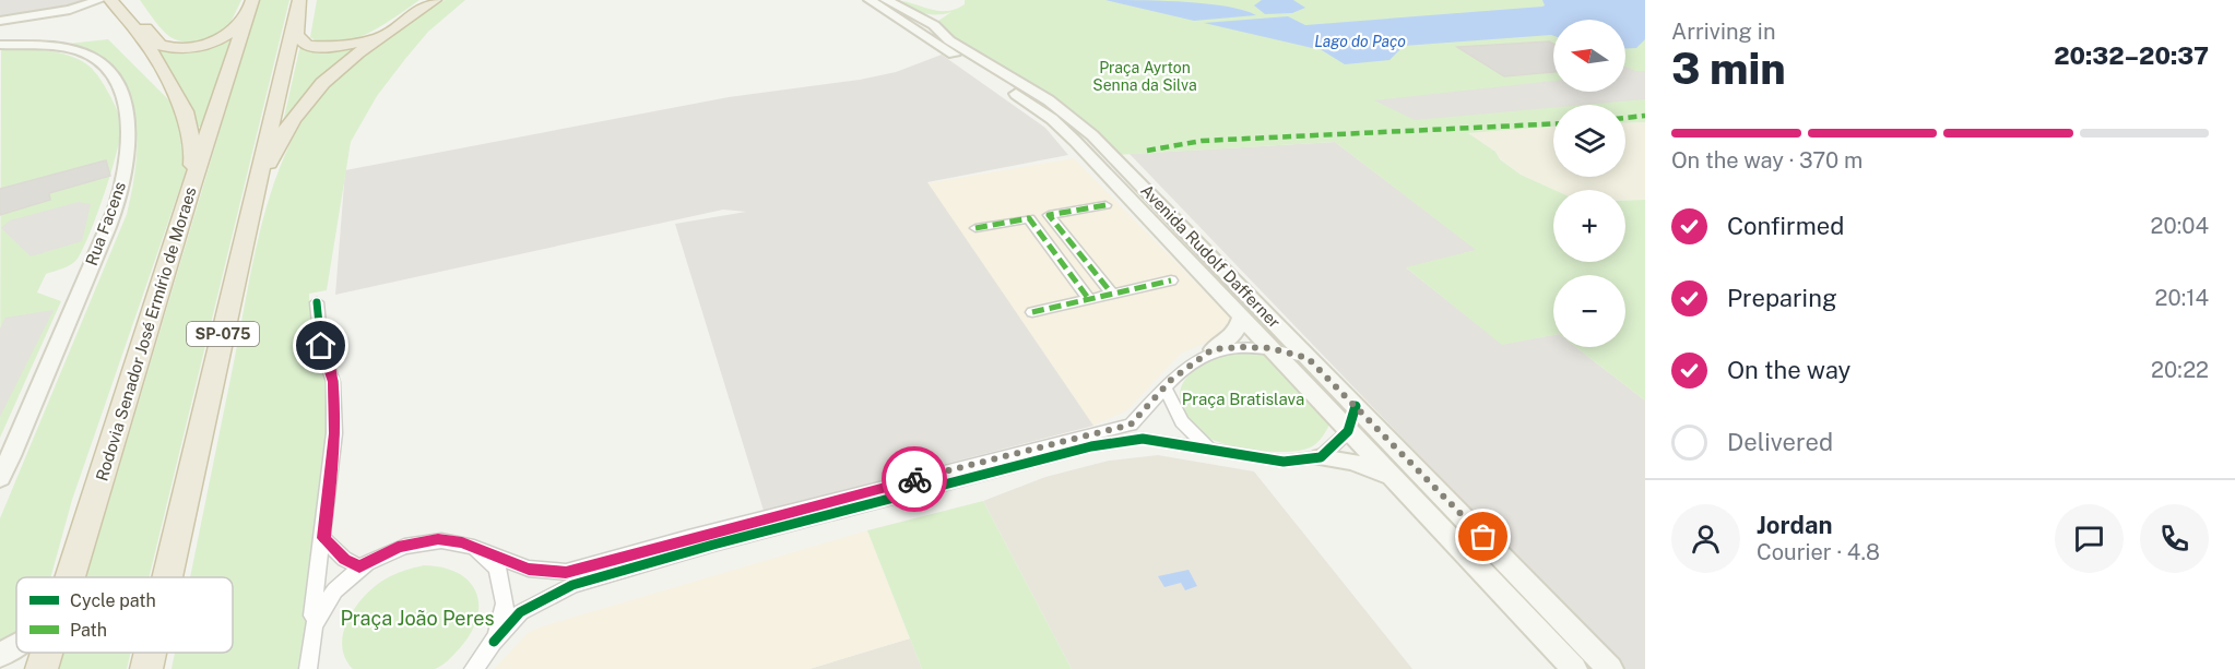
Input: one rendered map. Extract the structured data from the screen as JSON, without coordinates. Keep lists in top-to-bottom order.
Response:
{
  "streets": {
    "highway": ["Rodovia Senador José Ermírio de Moraes", "SP-075"],
    "main road": ["Rua Facens", "Avenida Rudolf Dafferner"]
  },
  "water": ["Lago do Paço"],
  "parks": ["Praça Ayrton Senna da Silva", "Praça Bratislava", "Praça João Peres"],
  "legend": ["Cycle path", "Path"],
  "north": "left",
  "page": {
    "heading": ["3 min", "Arriving in", "20:32–20:37"],
    "panel": ["Jordan", "Courier · 4.8"],
    "map_buttons": ["+", "−"],
    "bar": "On the way · 370 m",
    "list": [
      ["Confirmed", "20:04"],
      ["Preparing", "20:14"],
      ["On the way", "20:22"],
      "Delivered"
    ]
  }
}
